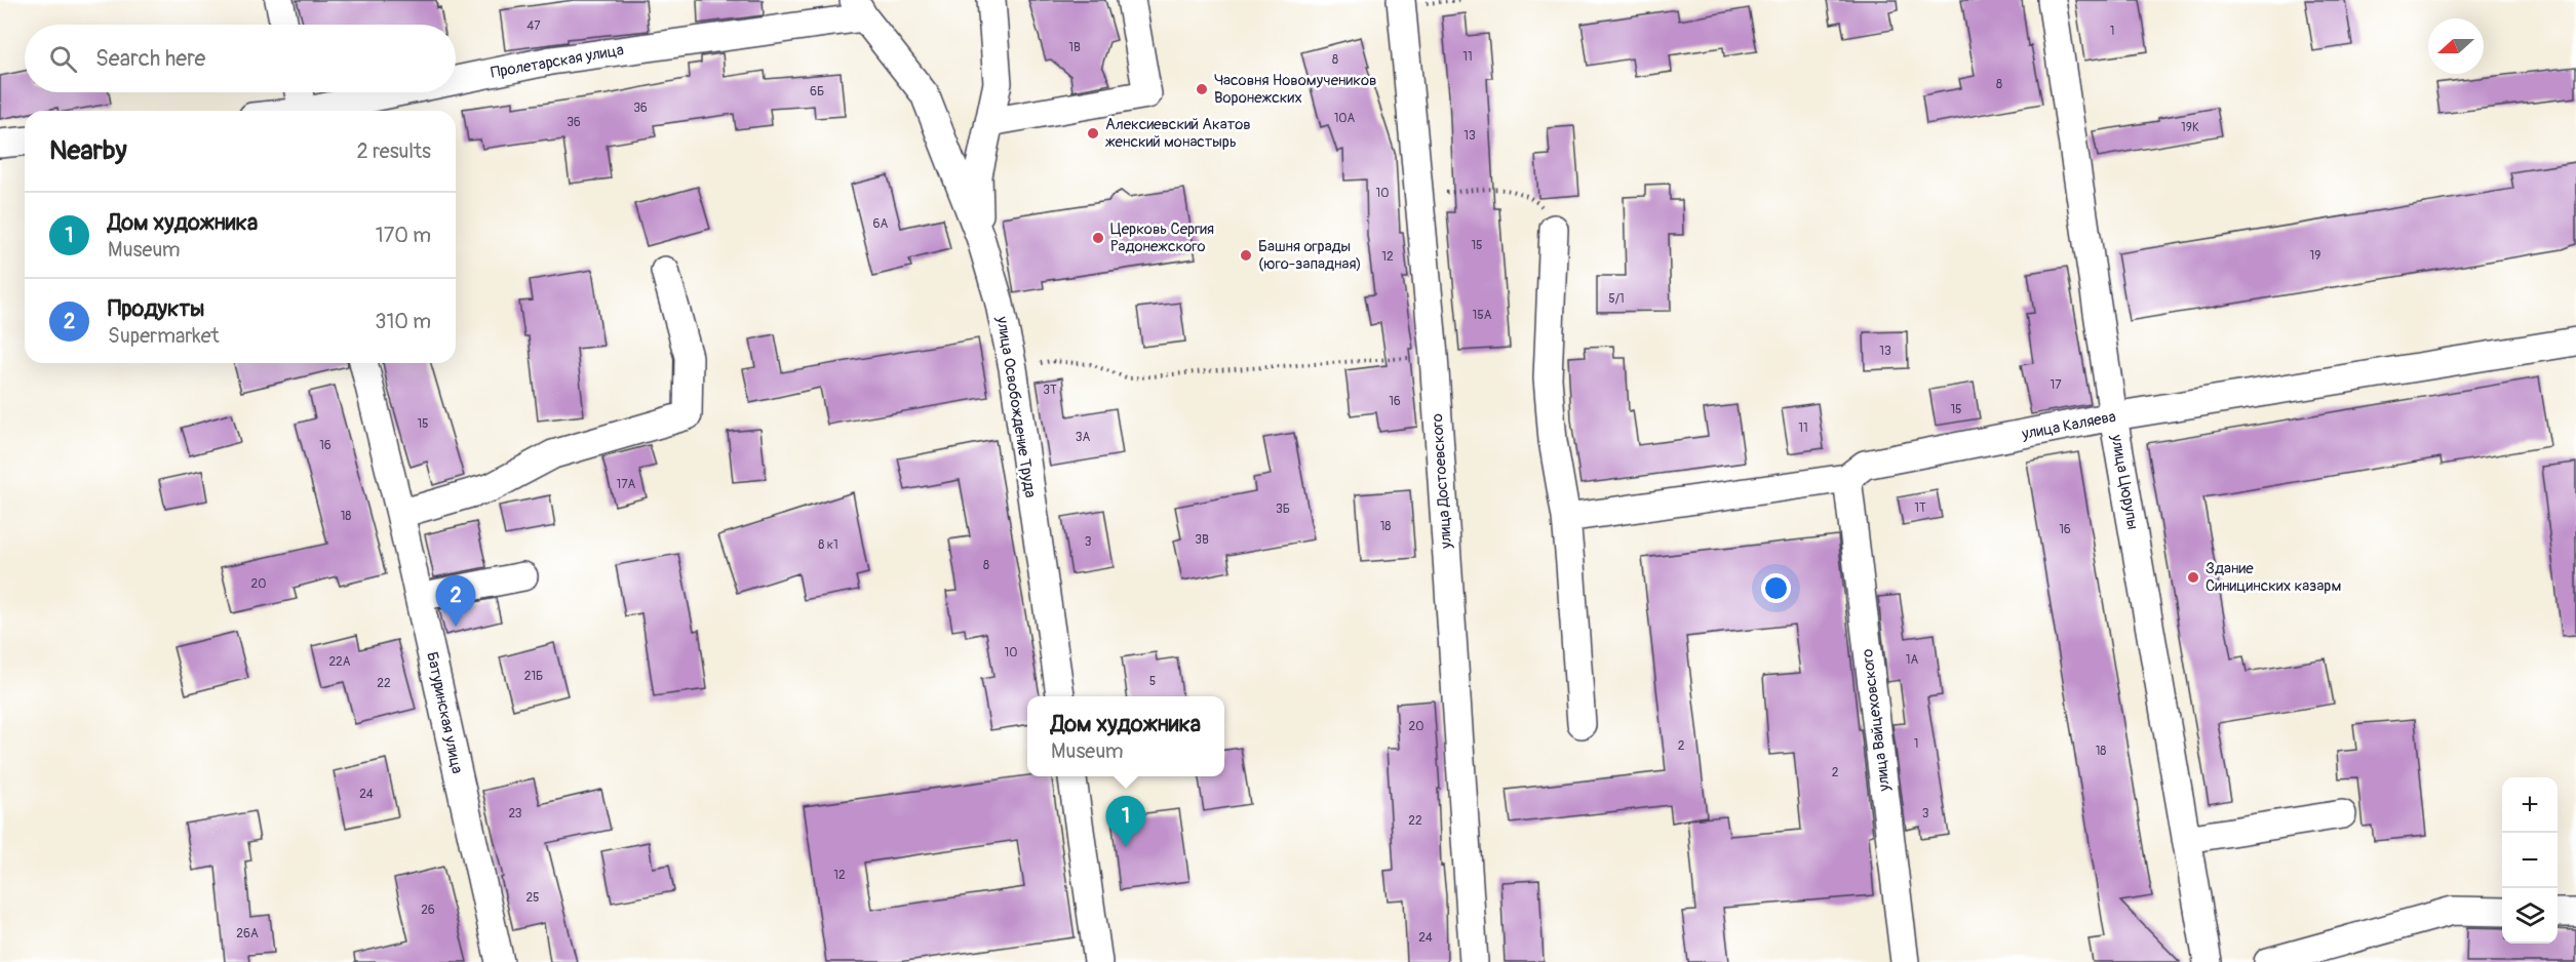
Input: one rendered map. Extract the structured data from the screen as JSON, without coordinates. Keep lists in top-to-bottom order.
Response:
{
  "streets": {
    "street": [
      "Пролетарская улица",
      "улица Освобождение Труда",
      "улица Каляева",
      "улица Достоевского",
      "улица Цюрупы",
      "Батуринская улица",
      "улица Вайцеховского"
    ]
  },
  "crossings": [
    ["Пролетарская улица", "улица Освобождение Труда"],
    ["улица Каляева", "улица Цюрупы"],
    ["улица Каляева", "улица Вайцеховского"]
  ],
  "places": [
    "Часовня Новомучеников Воронежских",
    "Алексиевский Акатов женский монастырь",
    "Церковь Сергия Радонежского",
    "Башня ограды (юго-западная)",
    "Здание Синицинских казарм"
  ],
  "house_numbers": [
    "47",
    "1",
    "1В",
    "11",
    "8",
    "8",
    "6Б",
    "36",
    "10А",
    "36",
    "19К",
    "13",
    "10",
    "6А",
    "15",
    "19",
    "12",
    "5/1",
    "15А",
    "13",
    "17",
    "3Т",
    "16",
    "15",
    "15",
    "11",
    "3А",
    "16",
    "17А",
    "1Т",
    "3Б",
    "18",
    "18",
    "16",
    "3В",
    "3",
    "8 к1",
    "8",
    "20",
    "10",
    "1А",
    "22А",
    "21Б",
    "5",
    "22",
    "20",
    "1",
    "2",
    "18",
    "2",
    "24",
    "23",
    "3",
    "22",
    "12",
    "25",
    "26",
    "26А",
    "24"
  ],
  "north": "left",
  "page": {
    "search": "Search here",
    "heading": ["Nearby", "2 results"],
    "list": [
      {
        "mark": "1",
        "name": "Дом художника",
        "note": "Museum",
        "value": "170 m"
      },
      {
        "mark": "2",
        "name": "Продукты",
        "note": "Supermarket",
        "value": "310 m"
      }
    ],
    "pins": ["2", "1"],
    "popup": ["Дом художника", "Museum"],
    "map_buttons": ["+", "−"]
  }
}
